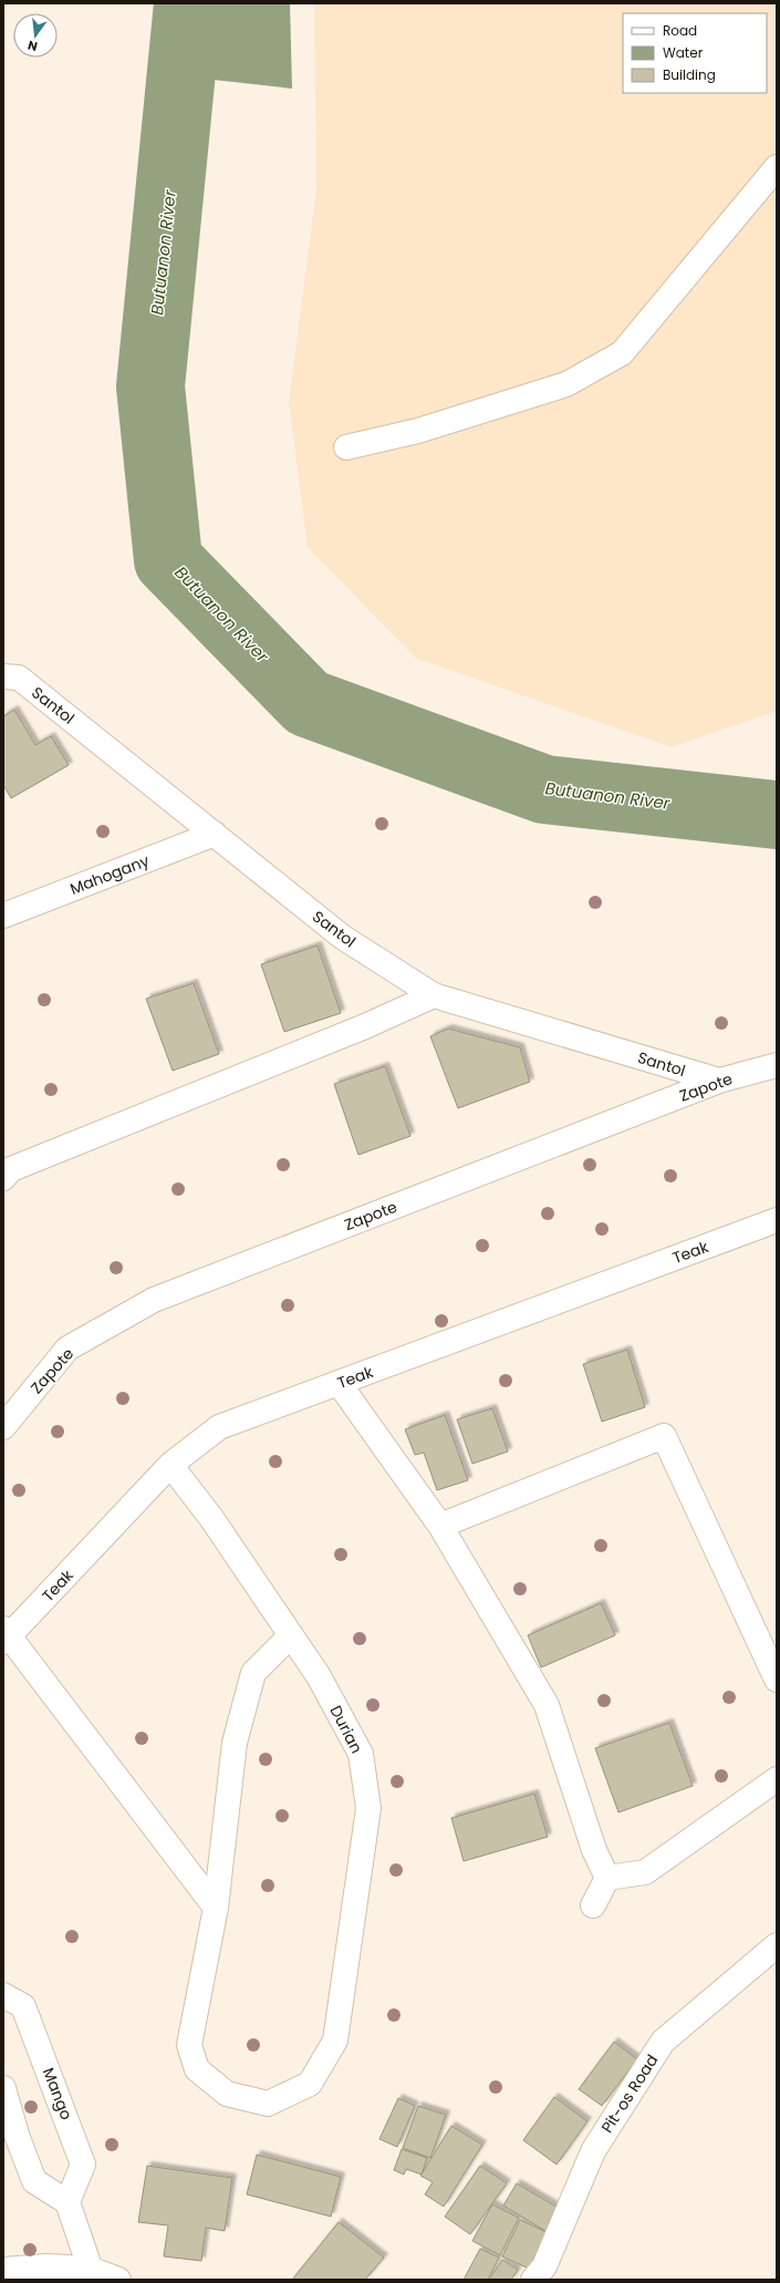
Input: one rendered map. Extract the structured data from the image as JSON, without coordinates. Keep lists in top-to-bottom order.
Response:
{
  "streets": {
    "street": [
      "Santol",
      "Mahogany",
      "Zapote",
      "Teak",
      "Durian",
      "Mango",
      "Pit-os Road"
    ]
  },
  "crossings": [
    ["Santol", "Mahogany"],
    ["Santol", "Zapote"],
    ["Teak", "Durian"]
  ],
  "water": ["Butuanon River"],
  "legend": ["Road", "Water", "Building"],
  "north": "bottom"
}
